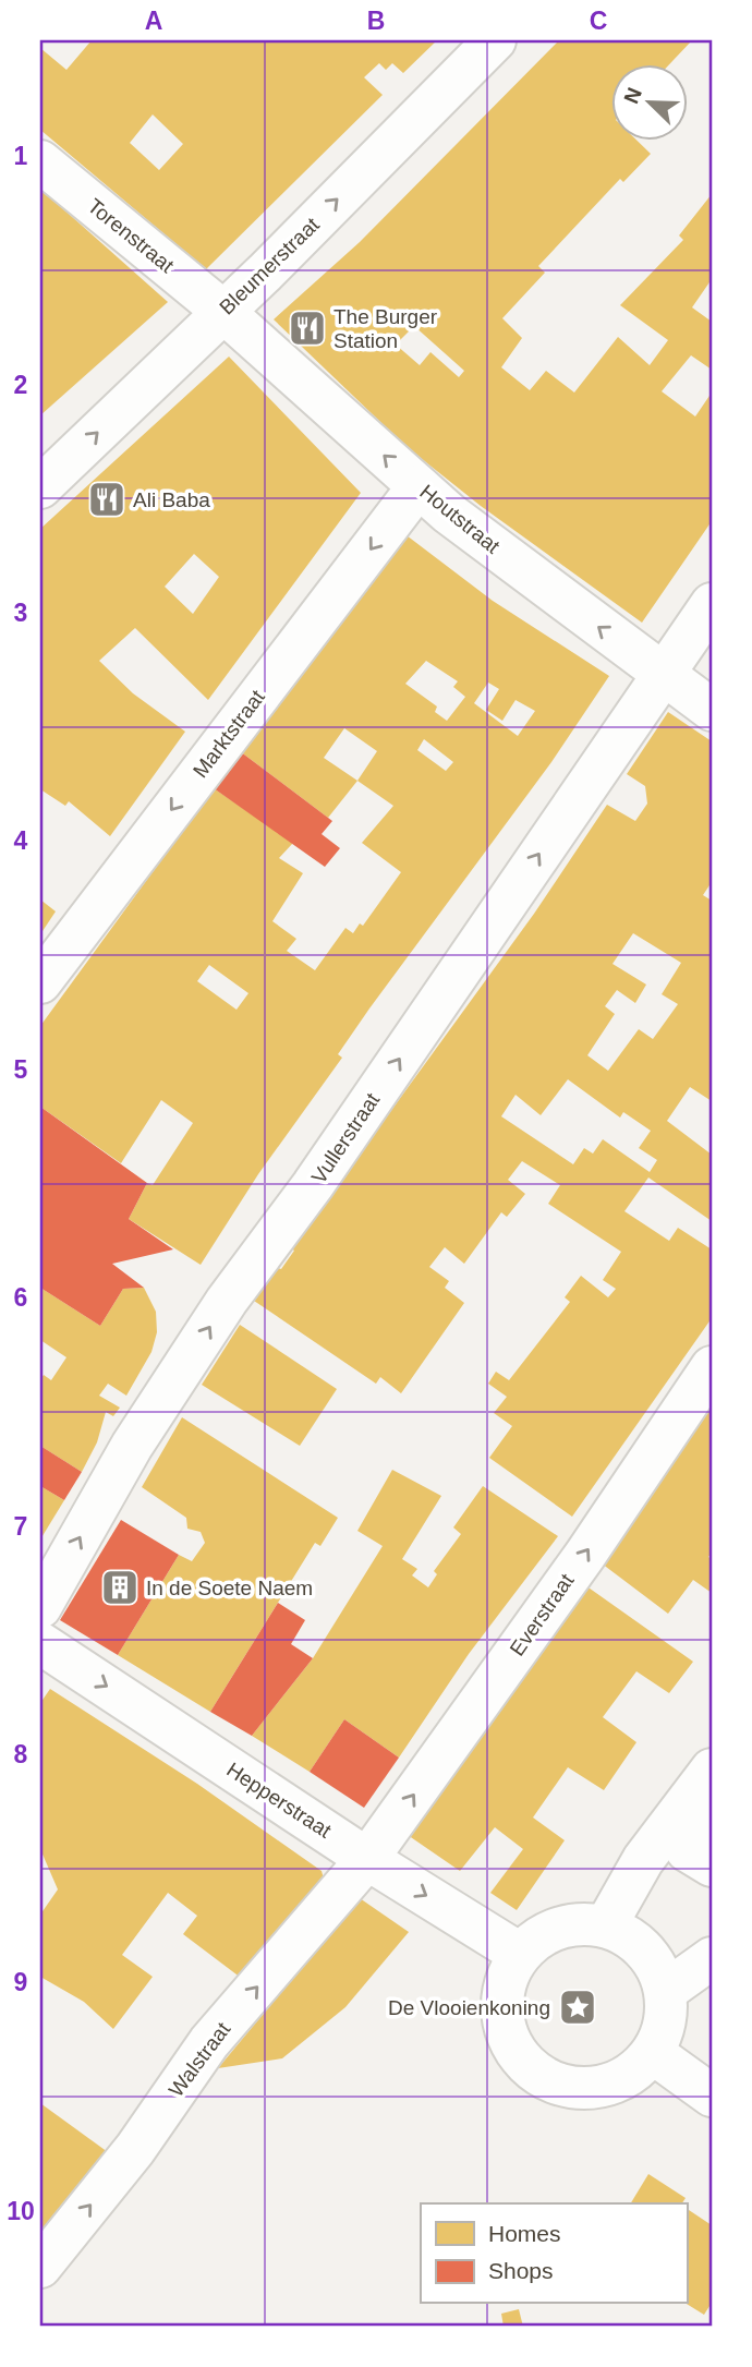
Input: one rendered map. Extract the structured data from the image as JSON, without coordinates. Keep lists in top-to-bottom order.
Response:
{
  "streets": {
    "street": [
      "Torenstraat",
      "Bleumerstraat",
      "Houtstraat",
      "Marktstraat",
      "Vullerstraat",
      "Everstraat",
      "Hepperstraat",
      "Walstraat"
    ]
  },
  "crossings": [
    ["Torenstraat", "Bleumerstraat"],
    ["Torenstraat", "Houtstraat"],
    ["Bleumerstraat", "Houtstraat"],
    ["Houtstraat", "Marktstraat"],
    ["Houtstraat", "Vullerstraat"],
    ["Everstraat", "Hepperstraat"],
    ["Everstraat", "Walstraat"],
    ["Hepperstraat", "Walstraat"]
  ],
  "one_way": [
    "Bleumerstraat",
    "Houtstraat",
    "Marktstraat",
    "Vullerstraat",
    "Hepperstraat",
    "Walstraat"
  ],
  "places": {
    "restaurant": ["The Burger Station", "Ali Baba"],
    "building": ["In de Soete Naem"],
    "place": ["De Vlooienkoning"]
  },
  "legend": ["Homes", "Shops"],
  "north": "top left",
  "grid": {
    "columns": ["A", "B", "C"],
    "rows": [
      "1",
      "2",
      "3",
      "4",
      "5",
      "6",
      "7",
      "8",
      "9",
      "10"
    ]
  }
}
